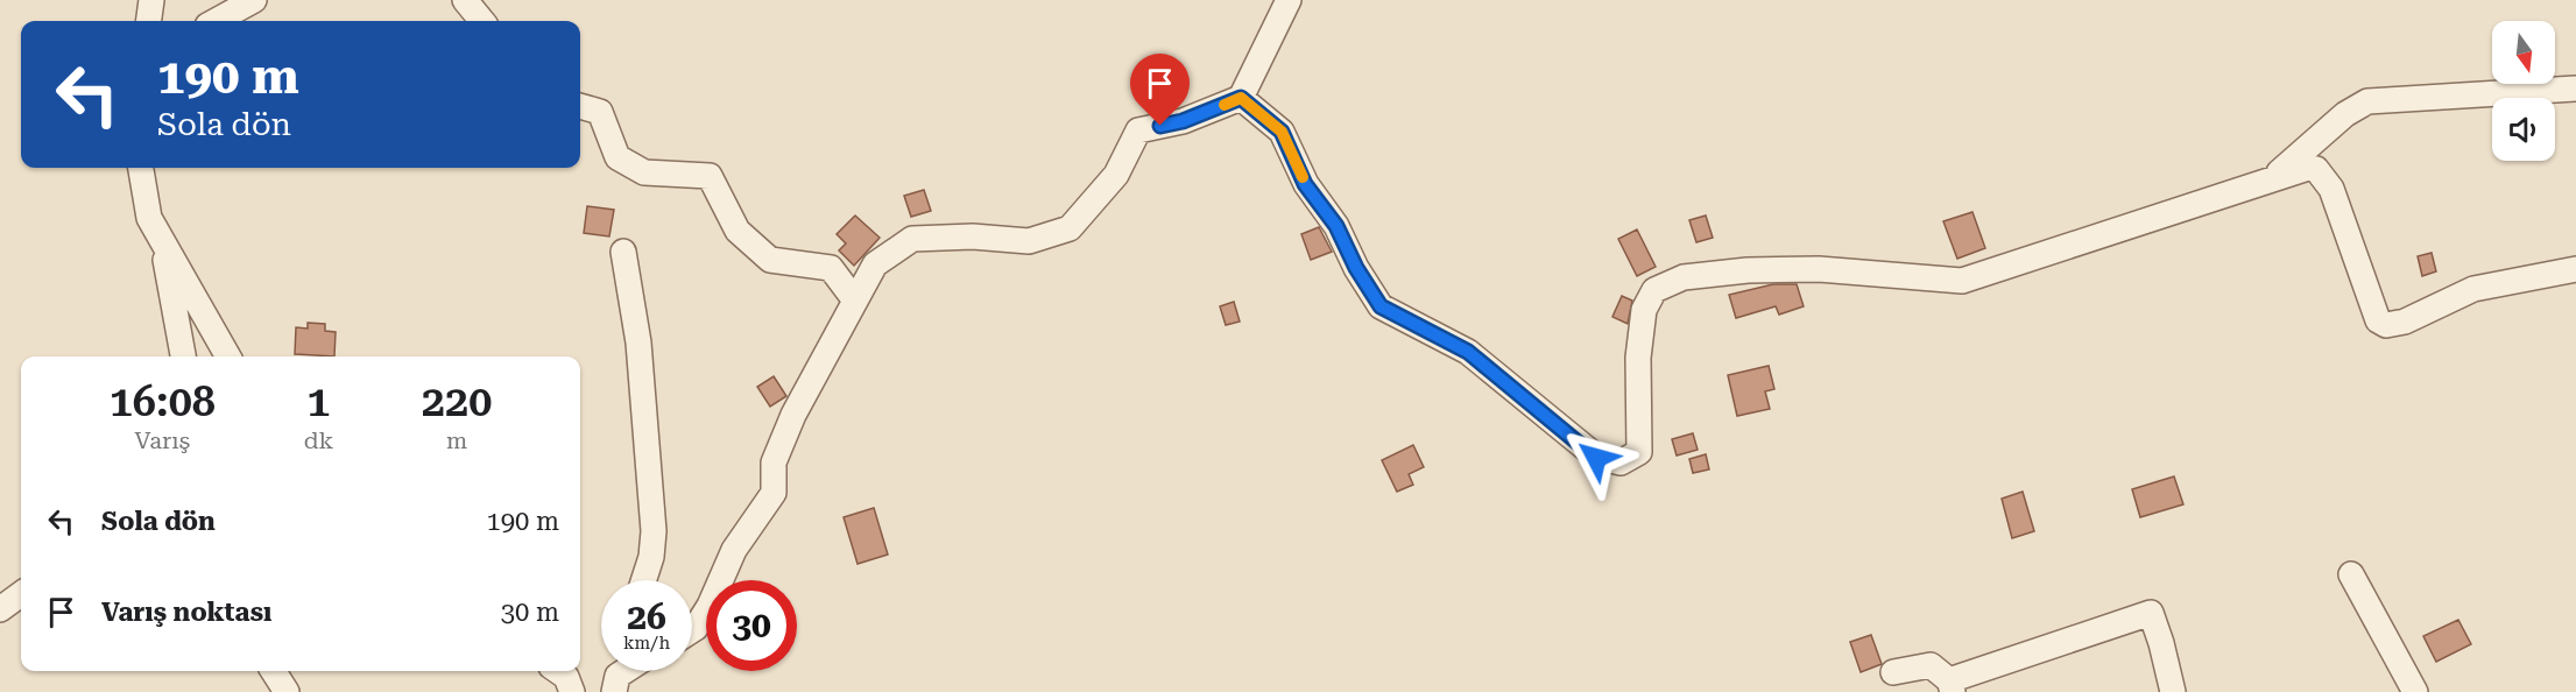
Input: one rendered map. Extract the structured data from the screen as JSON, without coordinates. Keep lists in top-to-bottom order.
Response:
{
  "north": "bottom",
  "page": {
    "turn": ["190 m", "Sola dön"],
    "eta": [
      "16:08",
      "Varış",
      "1",
      "dk",
      "220",
      "m"
    ],
    "list": [
      {
        "name": "Sola dön",
        "value": "190 m"
      },
      {
        "name": "Varış noktası",
        "value": "30 m"
      }
    ],
    "speed": "26 km/h",
    "limit": "30"
  }
}
